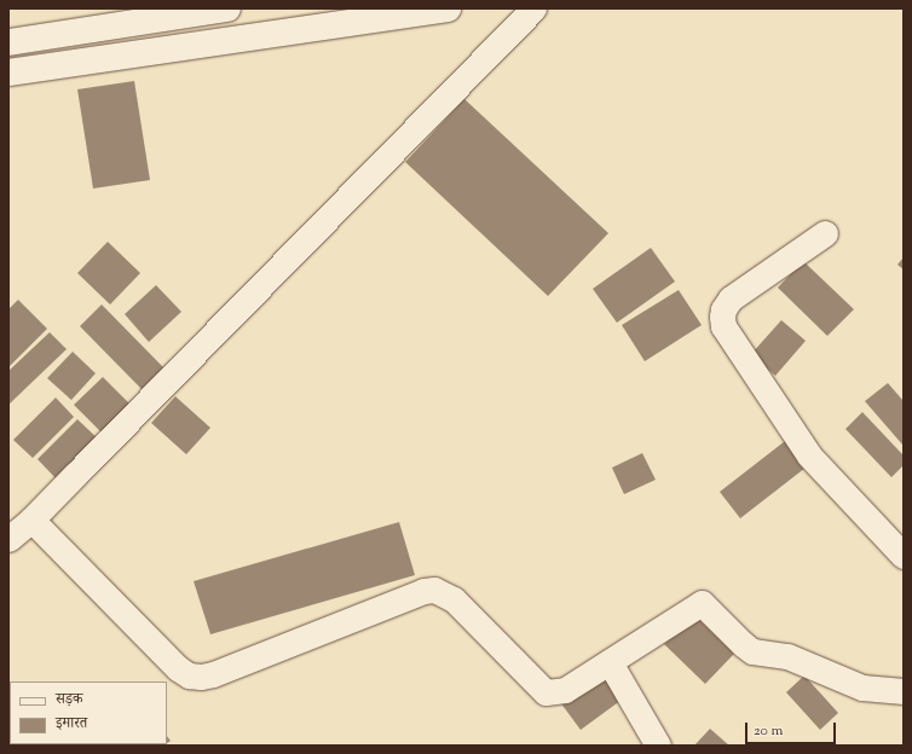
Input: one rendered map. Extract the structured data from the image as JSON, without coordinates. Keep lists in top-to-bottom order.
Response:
{
  "legend": ["सड़क", "इमारत"],
  "scale_bar": "20 m"
}
